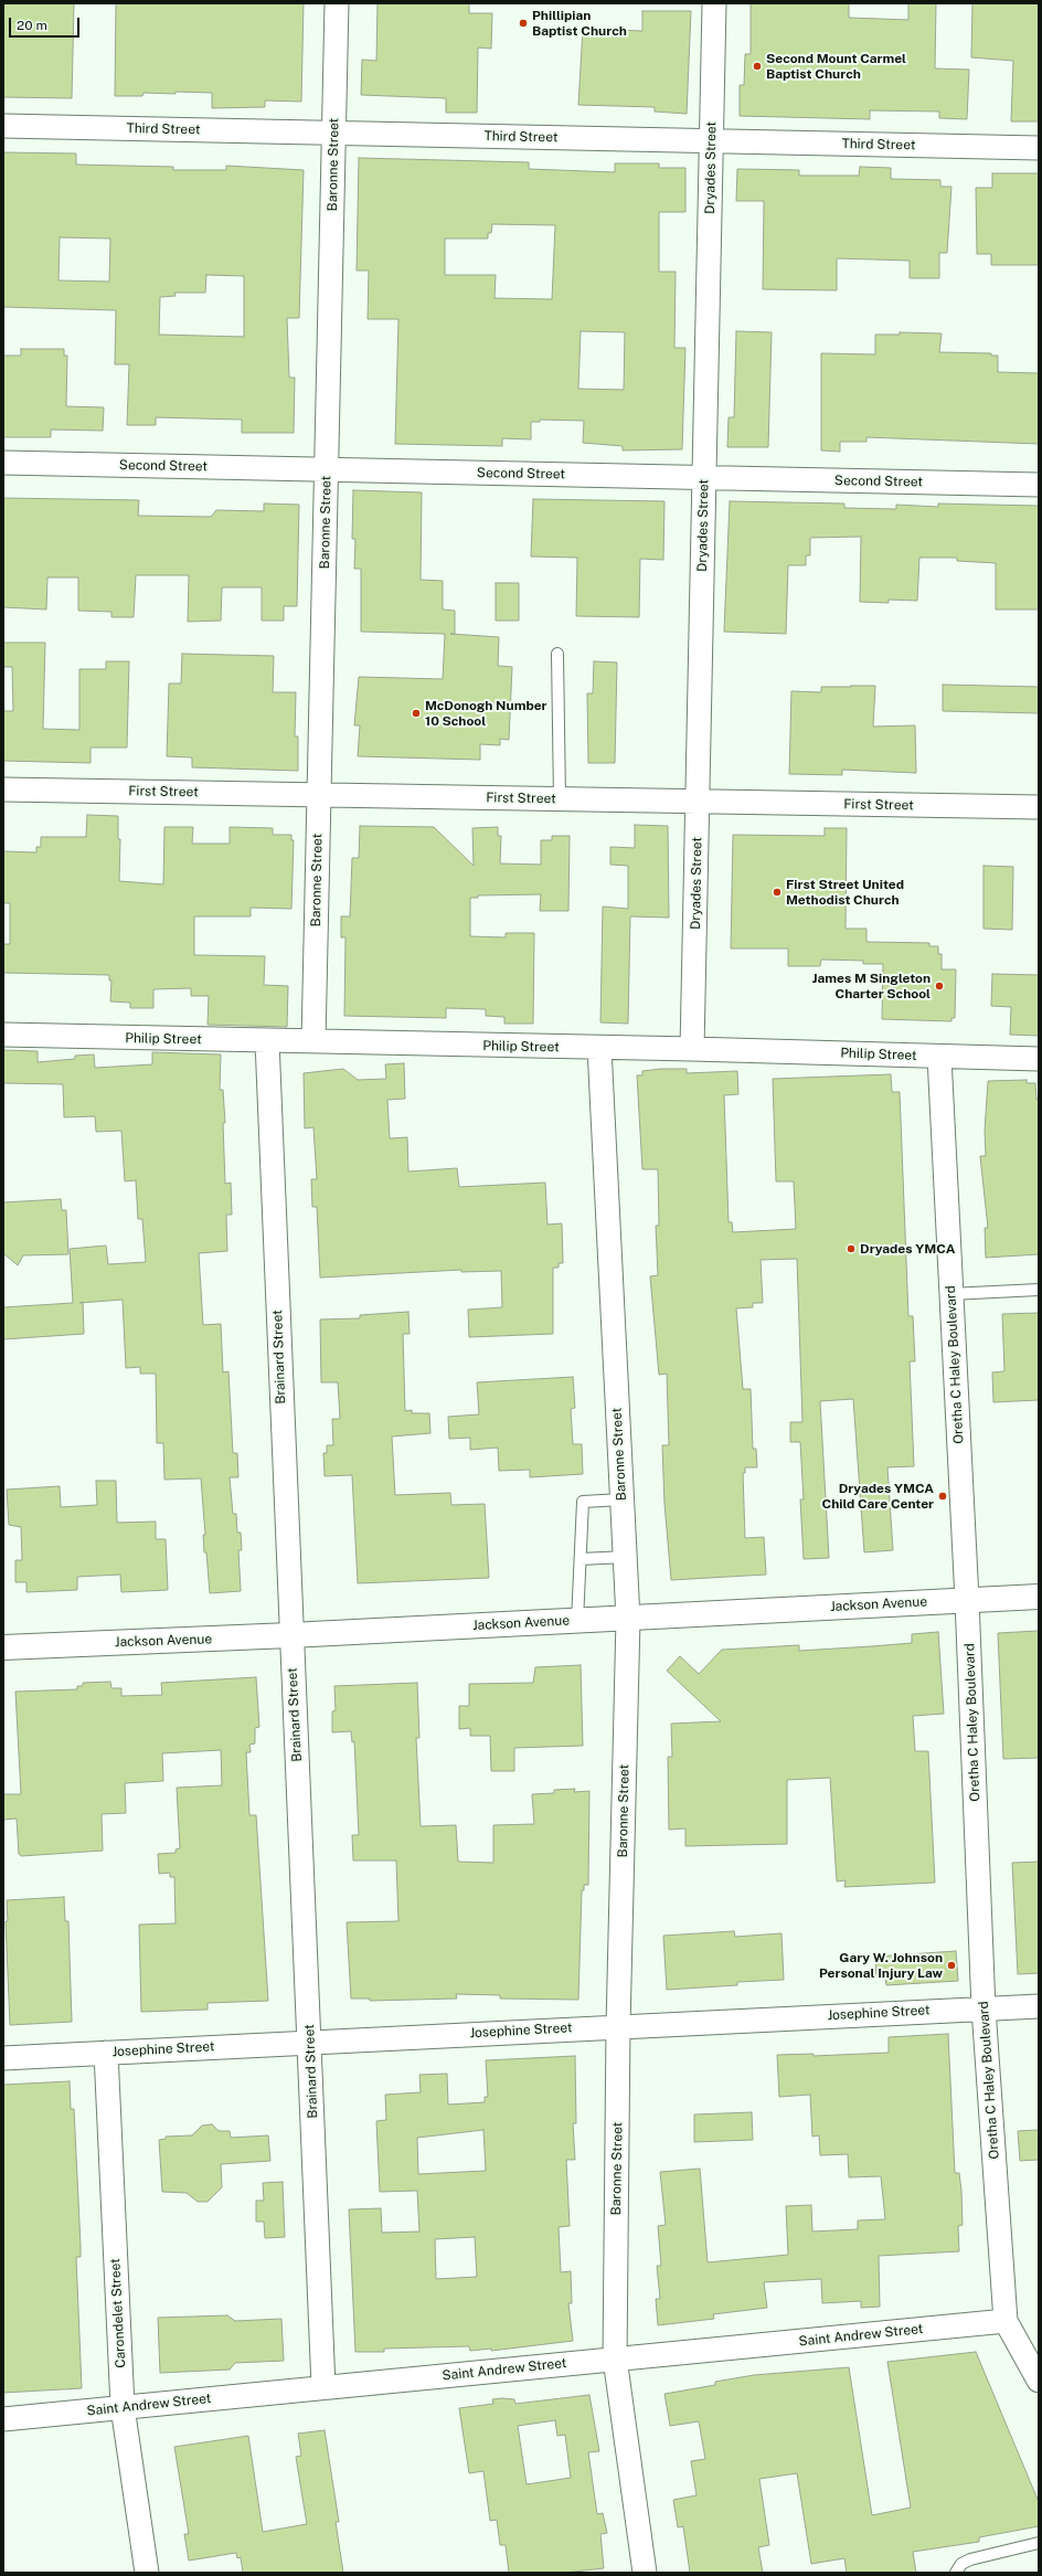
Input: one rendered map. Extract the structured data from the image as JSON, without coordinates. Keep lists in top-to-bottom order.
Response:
{
  "streets": {
    "street": [
      "Third Street",
      "Baronne Street",
      "Dryades Street",
      "Second Street",
      "First Street",
      "Philip Street",
      "Brainard Street",
      "Oretha C Haley Boulevard",
      "Jackson Avenue",
      "Josephine Street",
      "Carondelet Street",
      "Saint Andrew Street"
    ]
  },
  "crossings": [
    ["Third Street", "Baronne Street"],
    ["Third Street", "Dryades Street"],
    ["Baronne Street", "Second Street"],
    ["Baronne Street", "First Street"],
    ["Baronne Street", "Philip Street"],
    ["Baronne Street", "Jackson Avenue"],
    ["Baronne Street", "Josephine Street"],
    ["Baronne Street", "Saint Andrew Street"],
    ["Dryades Street", "Second Street"],
    ["Dryades Street", "First Street"],
    ["Dryades Street", "Philip Street"],
    ["Philip Street", "Brainard Street"],
    ["Philip Street", "Oretha C Haley Boulevard"],
    ["Brainard Street", "Jackson Avenue"],
    ["Brainard Street", "Josephine Street"],
    ["Brainard Street", "Saint Andrew Street"],
    ["Oretha C Haley Boulevard", "Jackson Avenue"],
    ["Oretha C Haley Boulevard", "Josephine Street"],
    ["Oretha C Haley Boulevard", "Saint Andrew Street"],
    ["Josephine Street", "Carondelet Street"],
    ["Carondelet Street", "Saint Andrew Street"]
  ],
  "places": [
    "Phillipian Baptist Church",
    "Second Mount Carmel Baptist Church",
    "McDonogh Number 10 School",
    "First Street United Methodist Church",
    "James M Singleton Charter School",
    "Dryades YMCA",
    "Dryades YMCA Child Care Center",
    "Gary W. Johnson Personal Injury Law"
  ],
  "scale_bar": "20 m"
}
